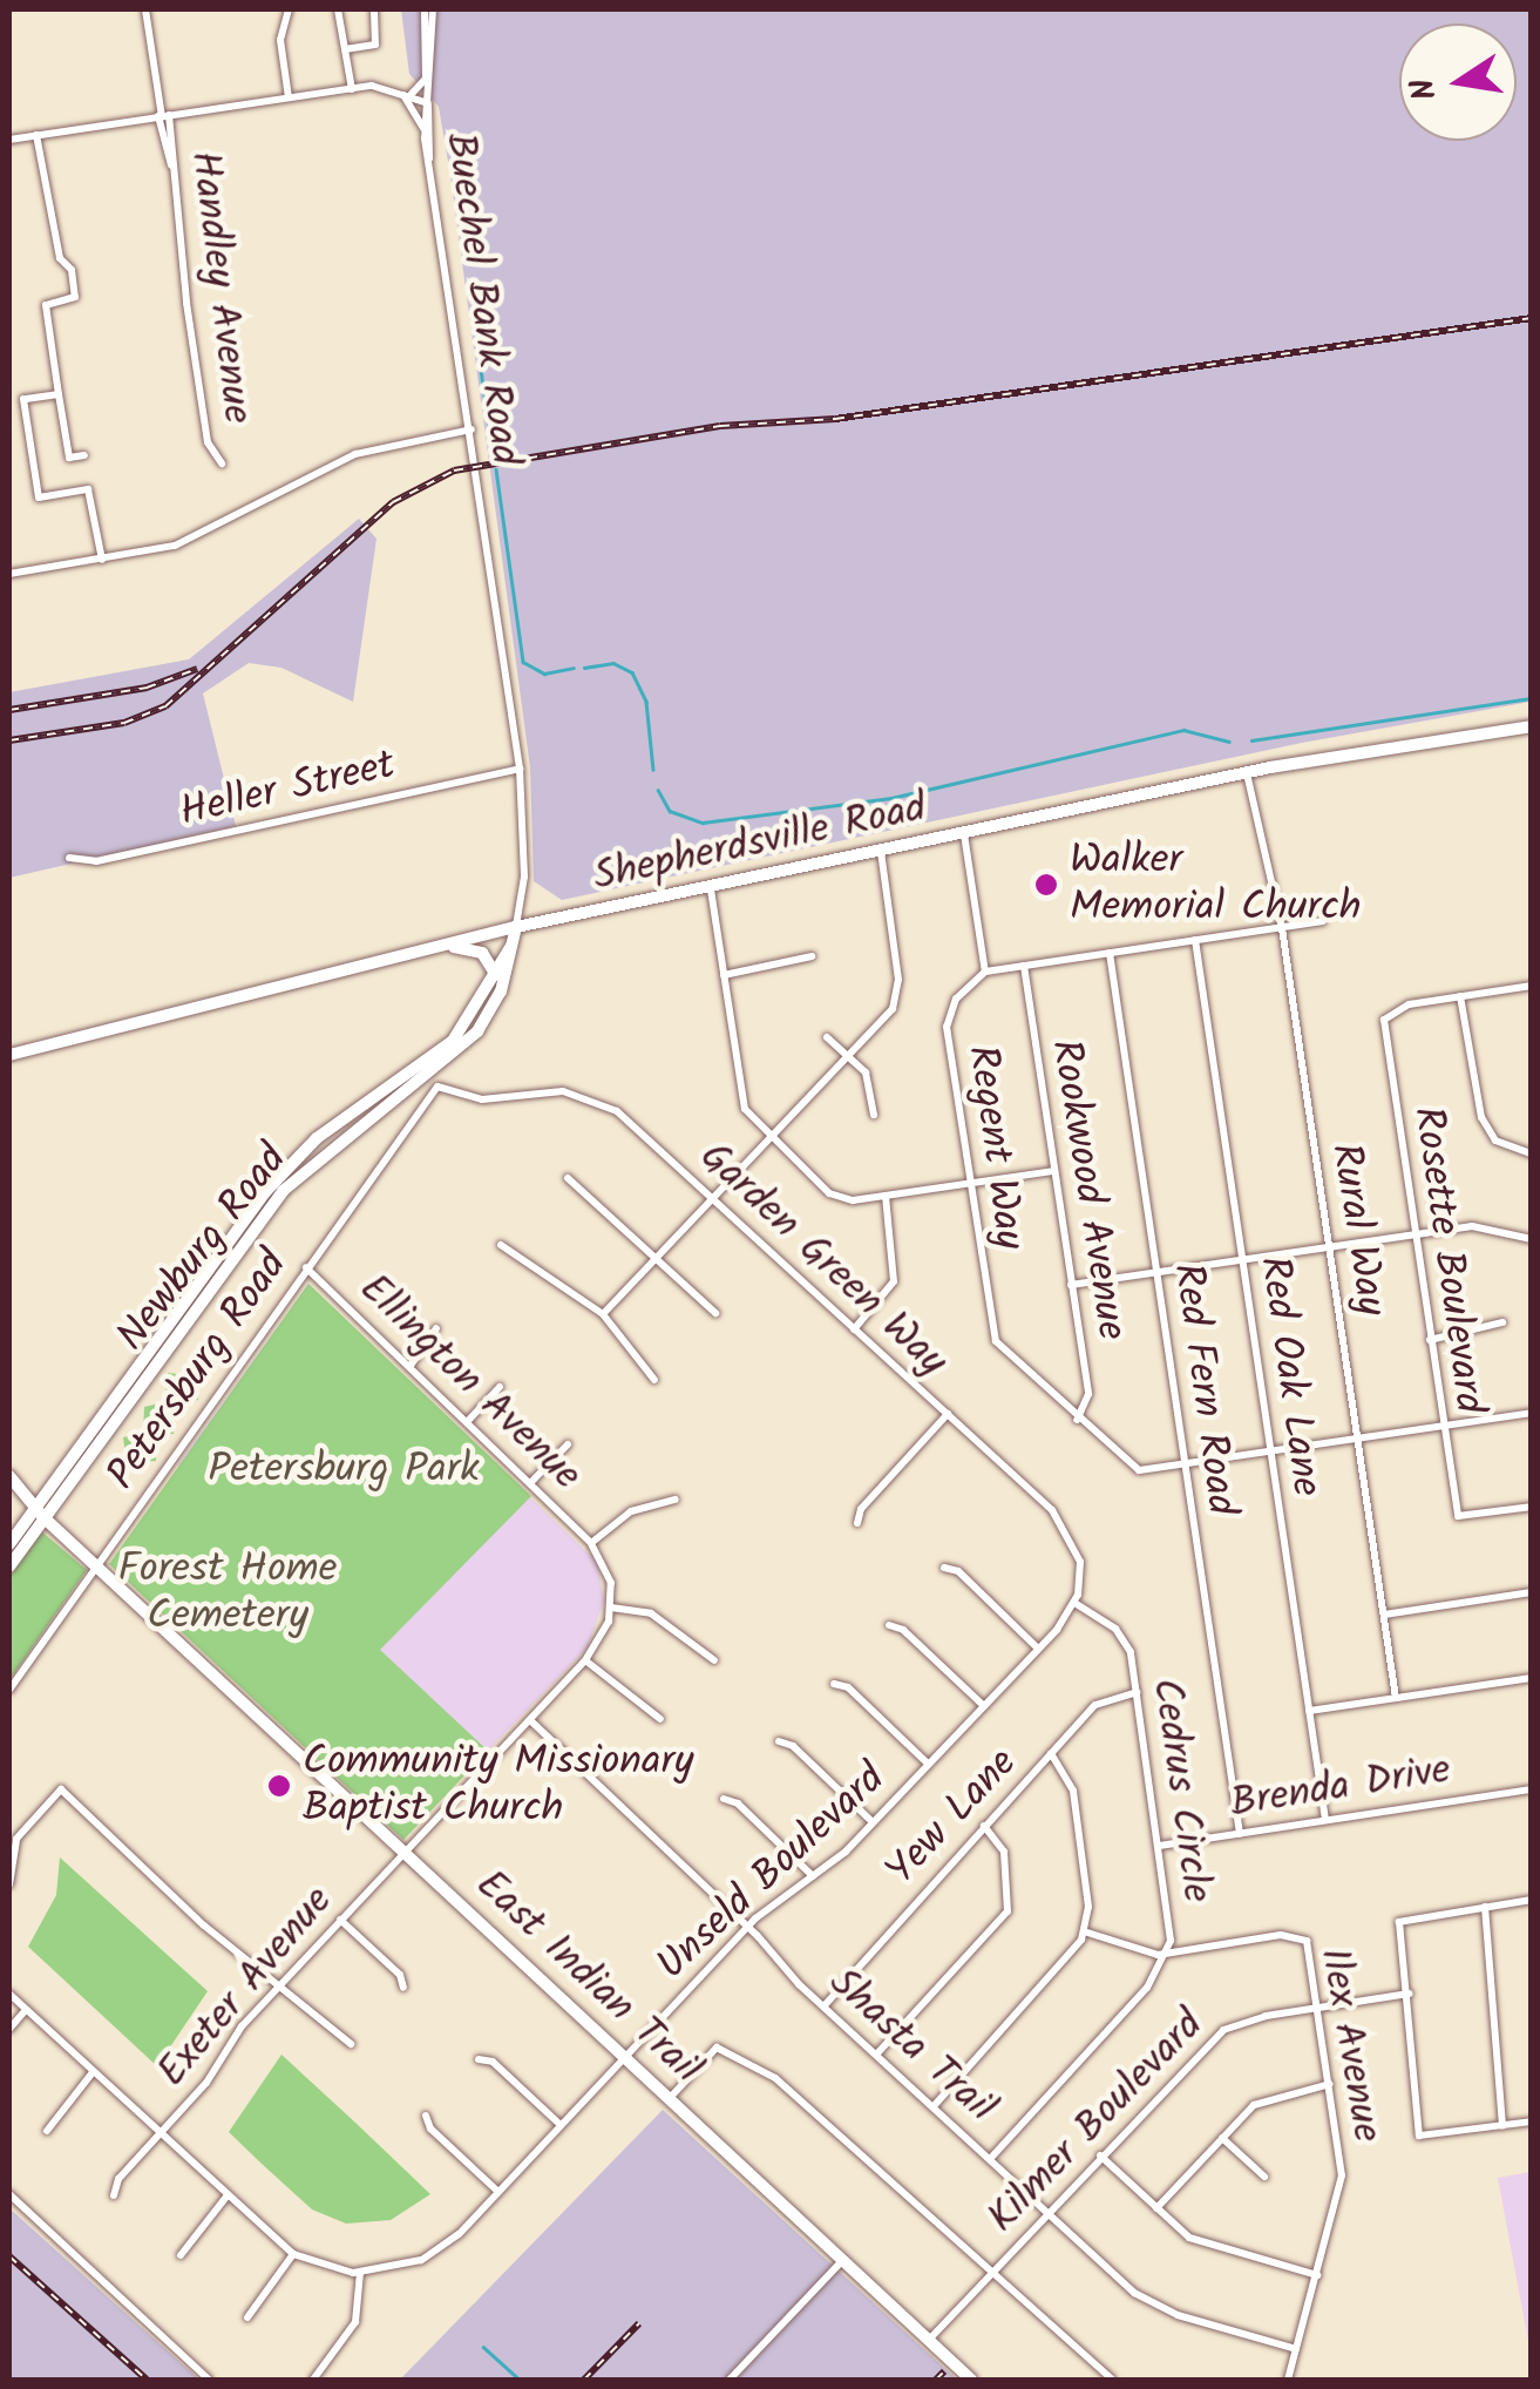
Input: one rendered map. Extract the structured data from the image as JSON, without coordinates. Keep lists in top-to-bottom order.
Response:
{
  "streets": {
    "main road": ["Shepherdsville Road", "Newburg Road", "East Indian Trail"],
    "street": [
      "Handley Avenue",
      "Buechel Bank Road",
      "Heller Street",
      "Regent Way",
      "Rookwood Avenue",
      "Rural Way",
      "Garden Green Way",
      "Rosette Boulevard",
      "Petersburg Road",
      "Red Oak Lane",
      "Ellington Avenue",
      "Red Fern Road",
      "Brenda Drive",
      "Cedrus Circle",
      "Yew Lane",
      "Unseld Boulevard",
      "Exeter Avenue",
      "Ilex Avenue",
      "Shasta Trail",
      "Kilmer Boulevard"
    ]
  },
  "crossings": [
    ["Handley Avenue", "Buechel Bank Road"],
    ["Buechel Bank Road", "Heller Street"],
    ["Buechel Bank Road", "Shepherdsville Road"],
    ["Buechel Bank Road", "Newburg Road"],
    ["Shepherdsville Road", "Rural Way"],
    ["Shepherdsville Road", "Newburg Road"],
    ["Regent Way", "Rookwood Avenue"],
    ["Newburg Road", "East Indian Trail"],
    ["Garden Green Way", "Petersburg Road"],
    ["Garden Green Way", "Cedrus Circle"],
    ["Garden Green Way", "Unseld Boulevard"],
    ["Petersburg Road", "Ellington Avenue"],
    ["Petersburg Road", "East Indian Trail"],
    ["Red Oak Lane", "Brenda Drive"],
    ["Red Fern Road", "Brenda Drive"],
    ["Brenda Drive", "Cedrus Circle"],
    ["Cedrus Circle", "Yew Lane"],
    ["Cedrus Circle", "Unseld Boulevard"],
    ["Cedrus Circle", "Ilex Avenue"],
    ["Cedrus Circle", "Shasta Trail"],
    ["Yew Lane", "Shasta Trail"],
    ["Unseld Boulevard", "East Indian Trail"],
    ["Unseld Boulevard", "Exeter Avenue"],
    ["Unseld Boulevard", "Shasta Trail"],
    ["East Indian Trail", "Exeter Avenue"],
    ["East Indian Trail", "Kilmer Boulevard"],
    ["Exeter Avenue", "Shasta Trail"],
    ["Ilex Avenue", "Shasta Trail"],
    ["Ilex Avenue", "Kilmer Boulevard"],
    ["Shasta Trail", "Kilmer Boulevard"]
  ],
  "parks": ["Petersburg Park", "Forest Home Cemetery"],
  "places": ["Walker Memorial Church", "Community Missionary Baptist Church"],
  "north": "left"
}
